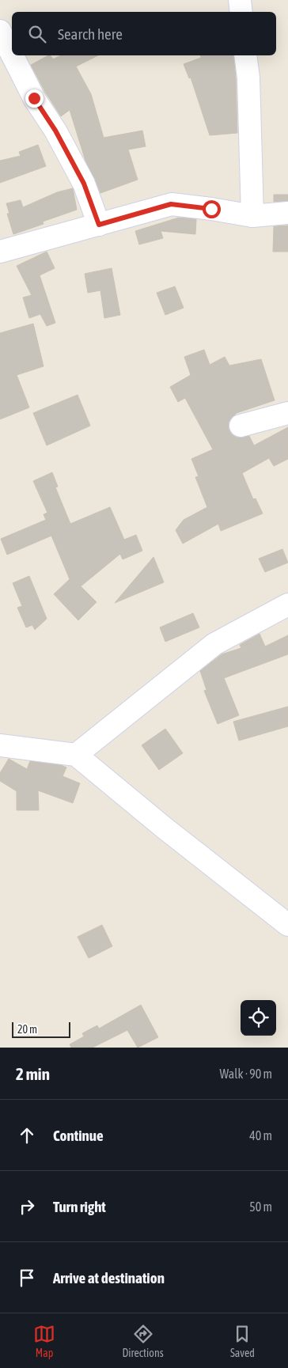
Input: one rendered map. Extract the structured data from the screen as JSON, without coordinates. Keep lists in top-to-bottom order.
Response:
{
  "scale_bar": "20 m",
  "page": {
    "search": "Search here",
    "scale": "20 m",
    "heading": ["2 min", "Walk · 90 m"],
    "list": [
      ["Continue", "40 m"],
      ["Turn right", "50 m"],
      "Arrive at destination"
    ],
    "nav": ["Map", "Directions", "Saved"]
  }
}
